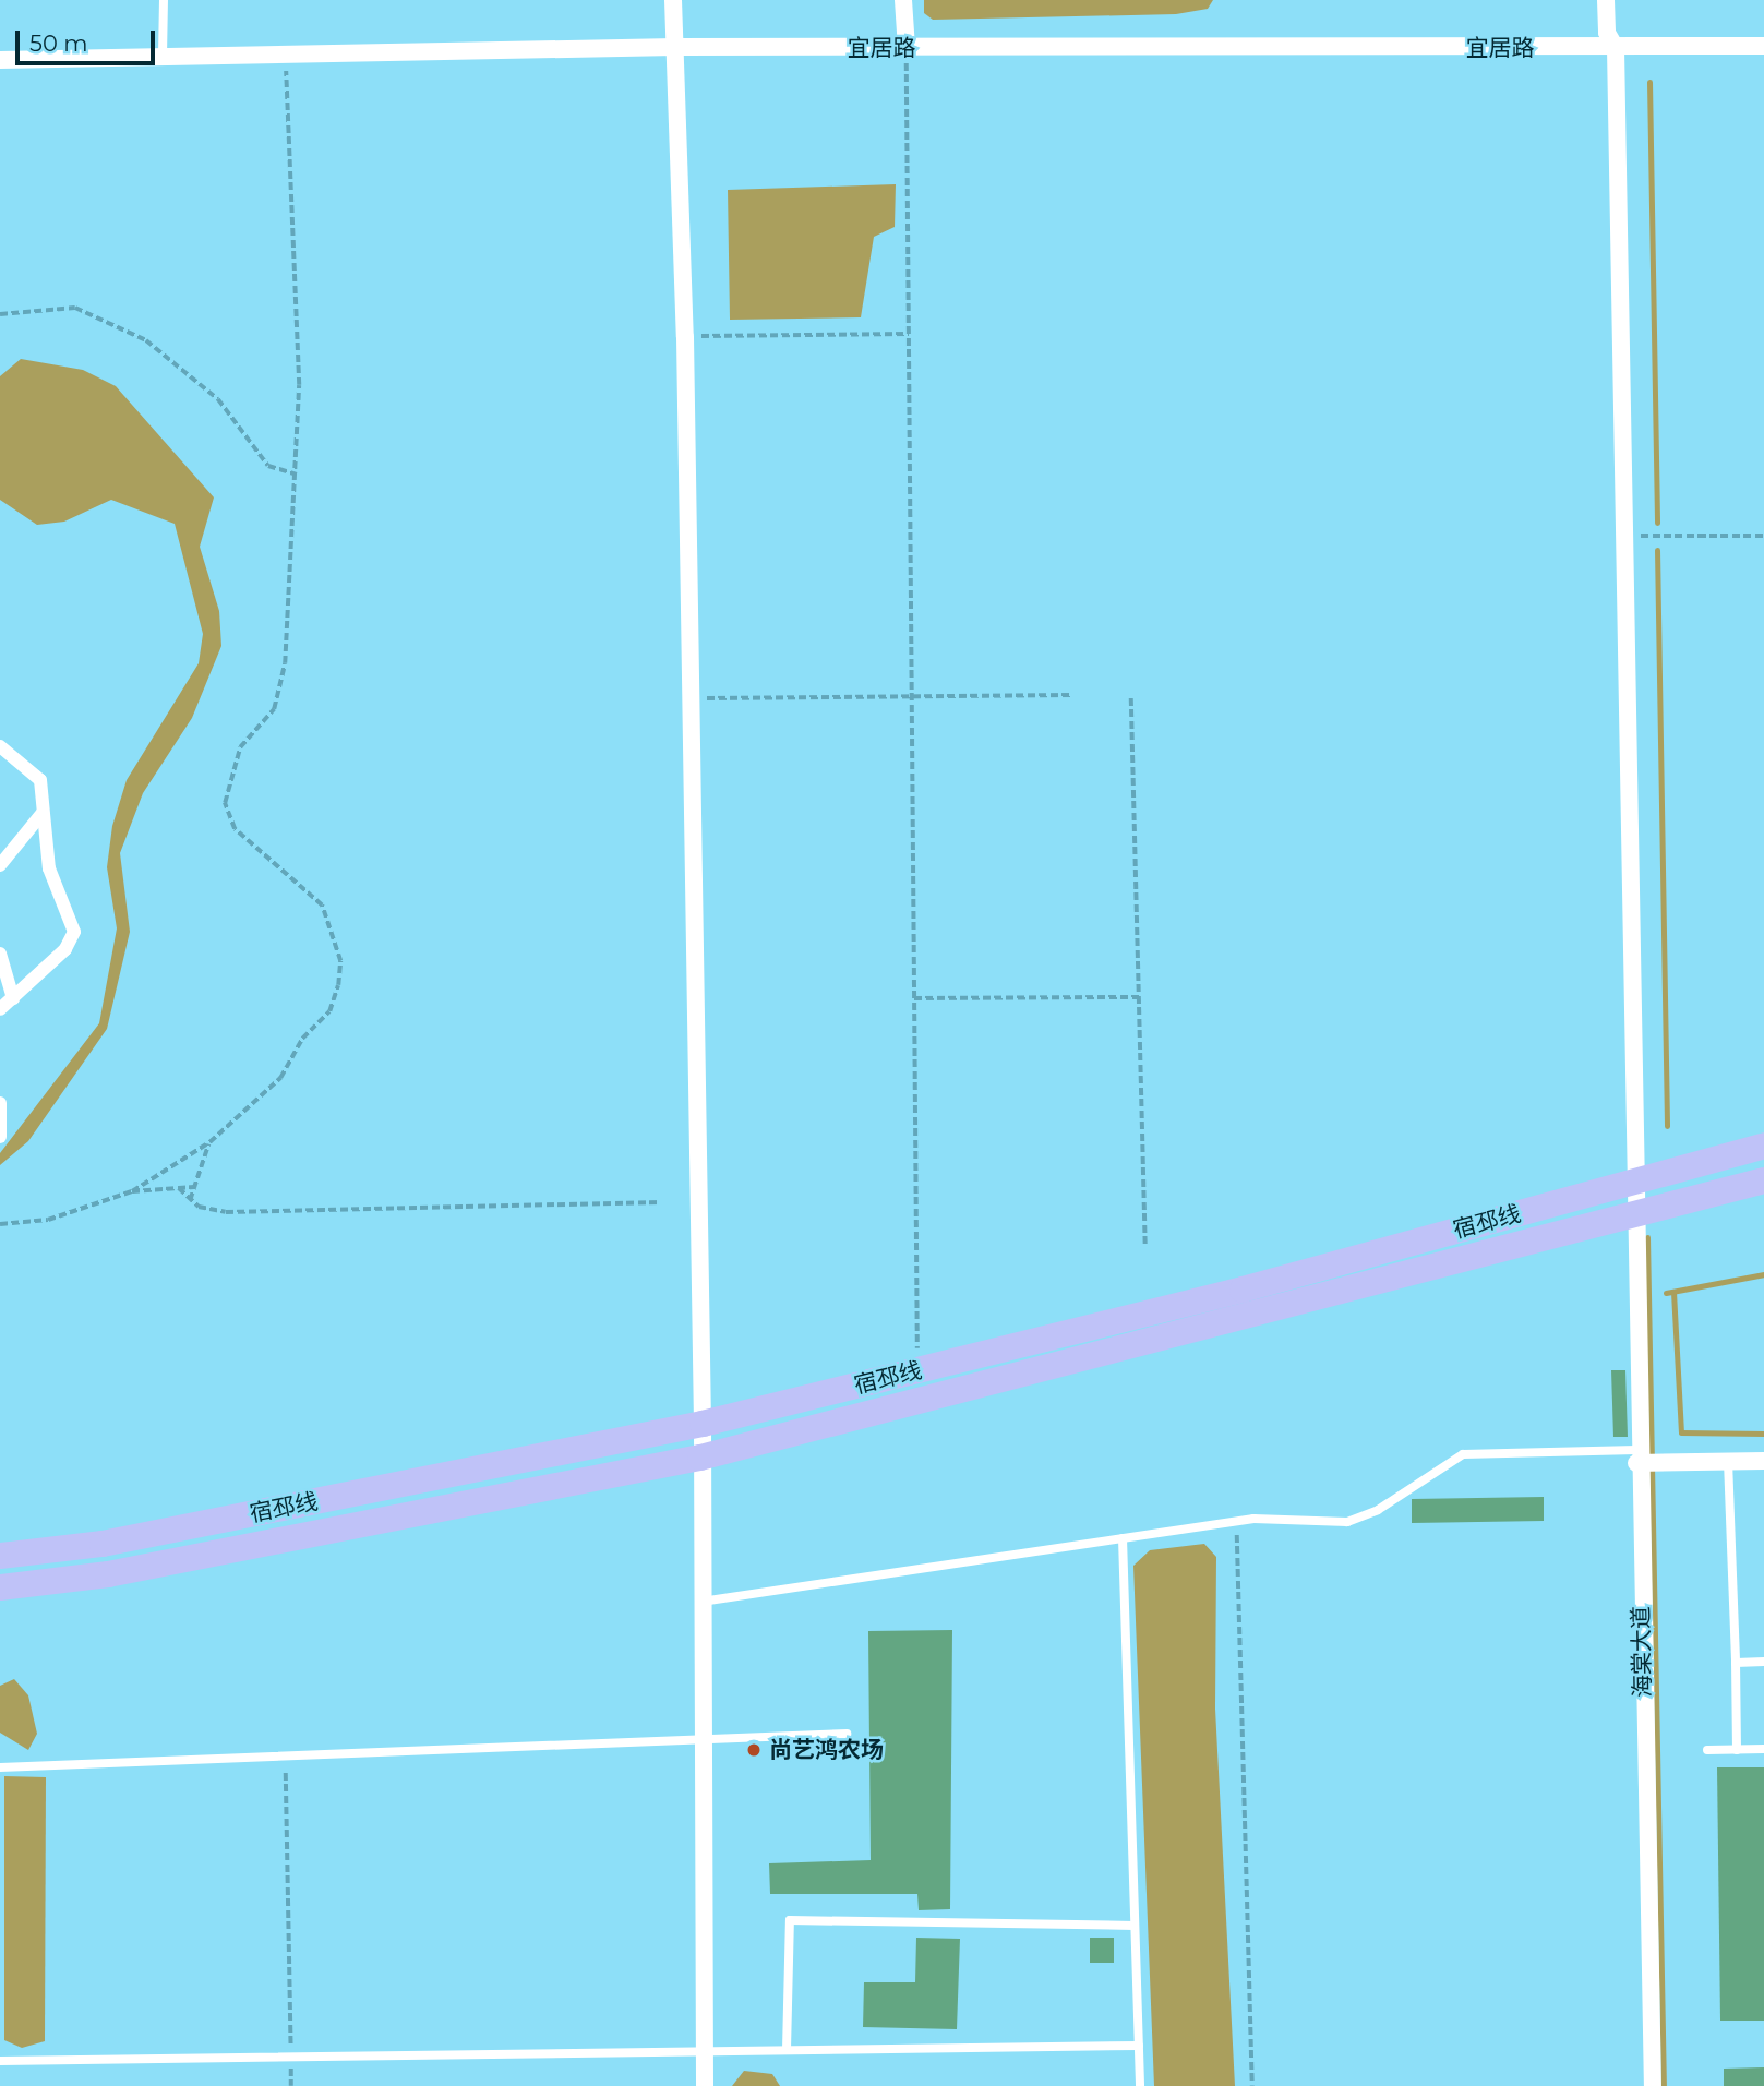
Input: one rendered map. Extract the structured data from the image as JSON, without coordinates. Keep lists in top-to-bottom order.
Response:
{
  "streets": {
    "main road": ["宿邳线"],
    "street": ["宜居路", "海棠大道"]
  },
  "crossings": [
    ["宜居路", "海棠大道"],
    ["宿邳线", "海棠大道"]
  ],
  "places": ["尚艺鸿农场"],
  "scale_bar": "50 m"
}
